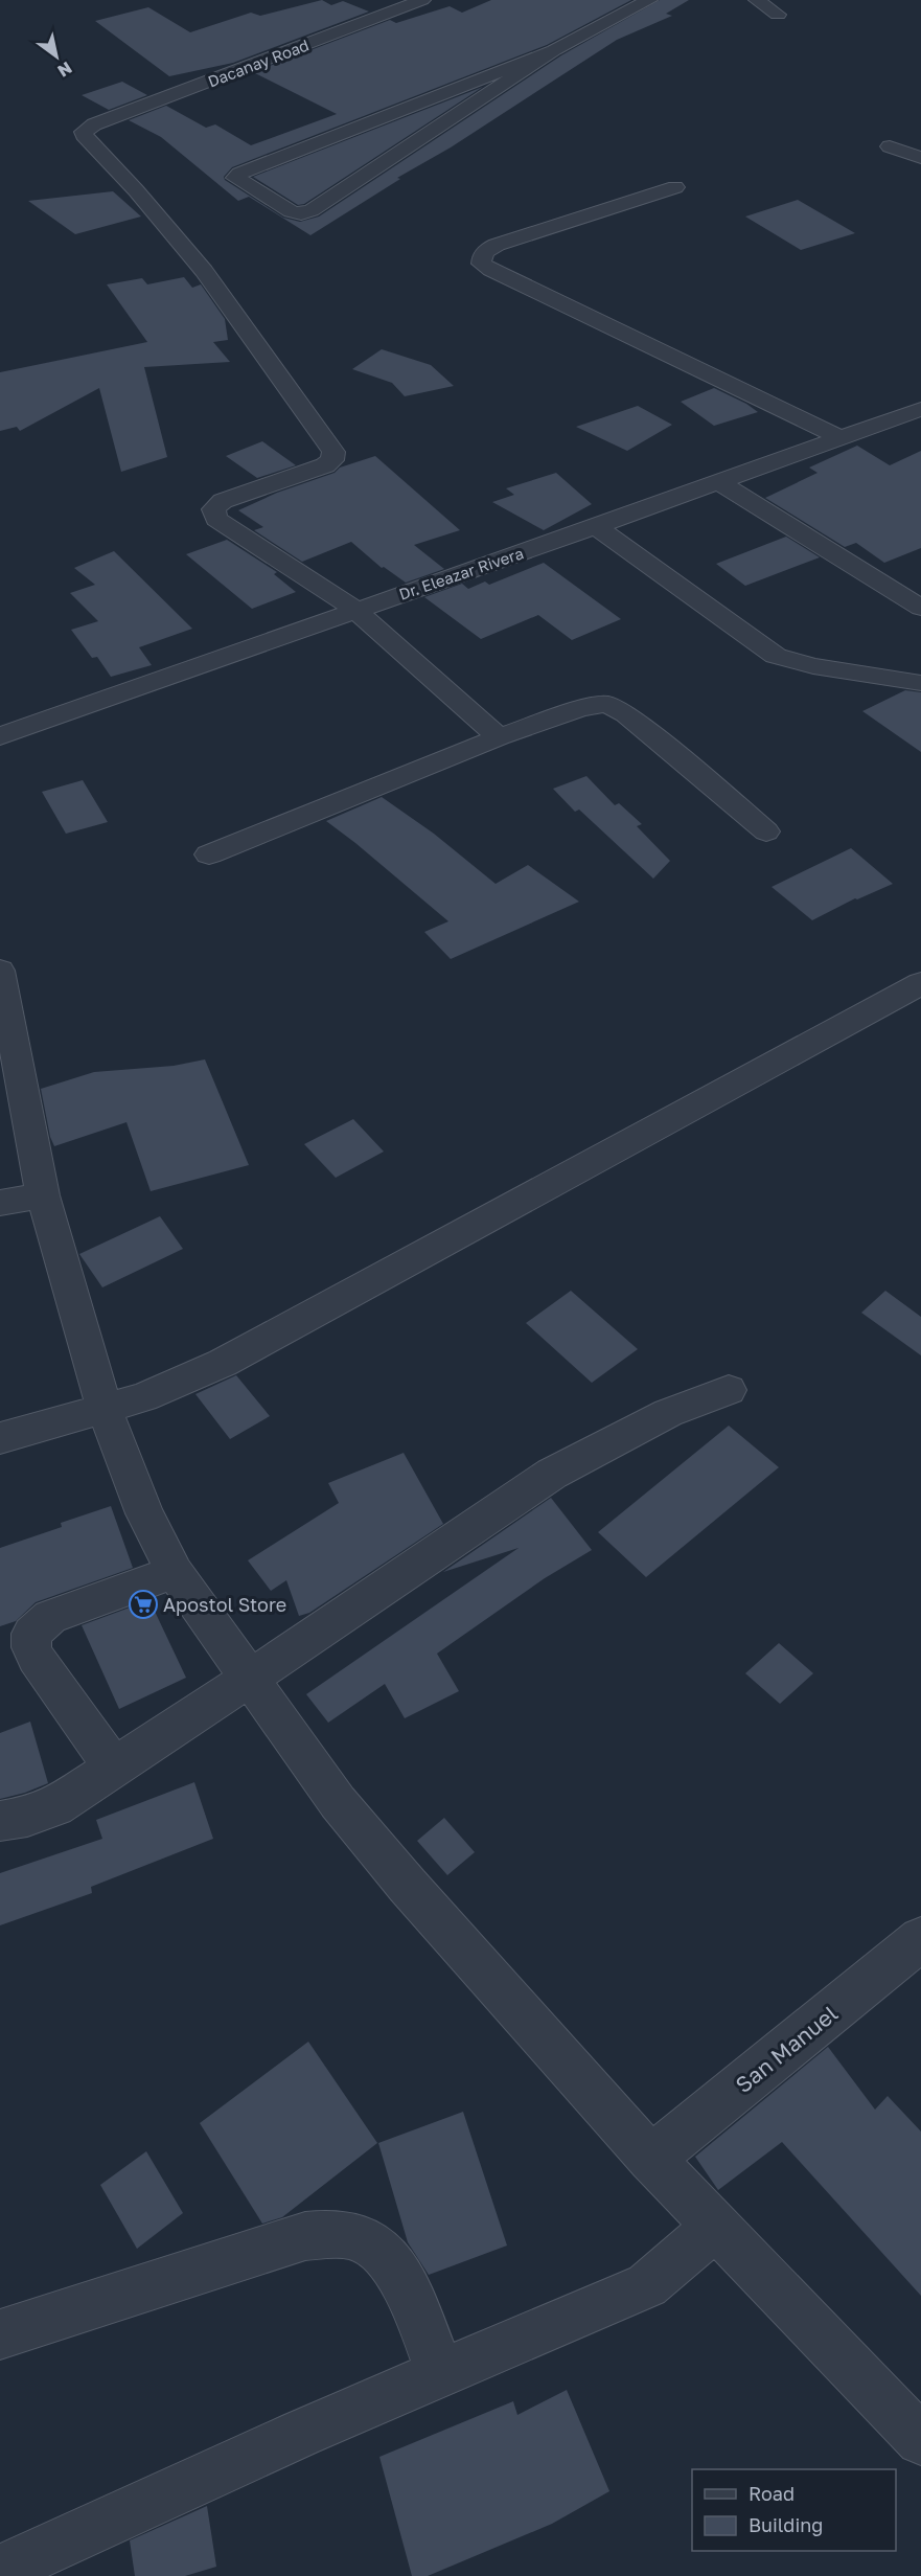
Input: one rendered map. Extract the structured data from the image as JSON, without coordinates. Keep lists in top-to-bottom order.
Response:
{
  "streets": {
    "street": ["Dacanay Road", "Dr. Eleazar Rivera", "San Manuel"]
  },
  "crossings": [
    ["Dacanay Road", "Dr. Eleazar Rivera"]
  ],
  "places": {
    "supermarket": ["Apostol Store"]
  },
  "legend": ["Road", "Building"],
  "north": "bottom right"
}
